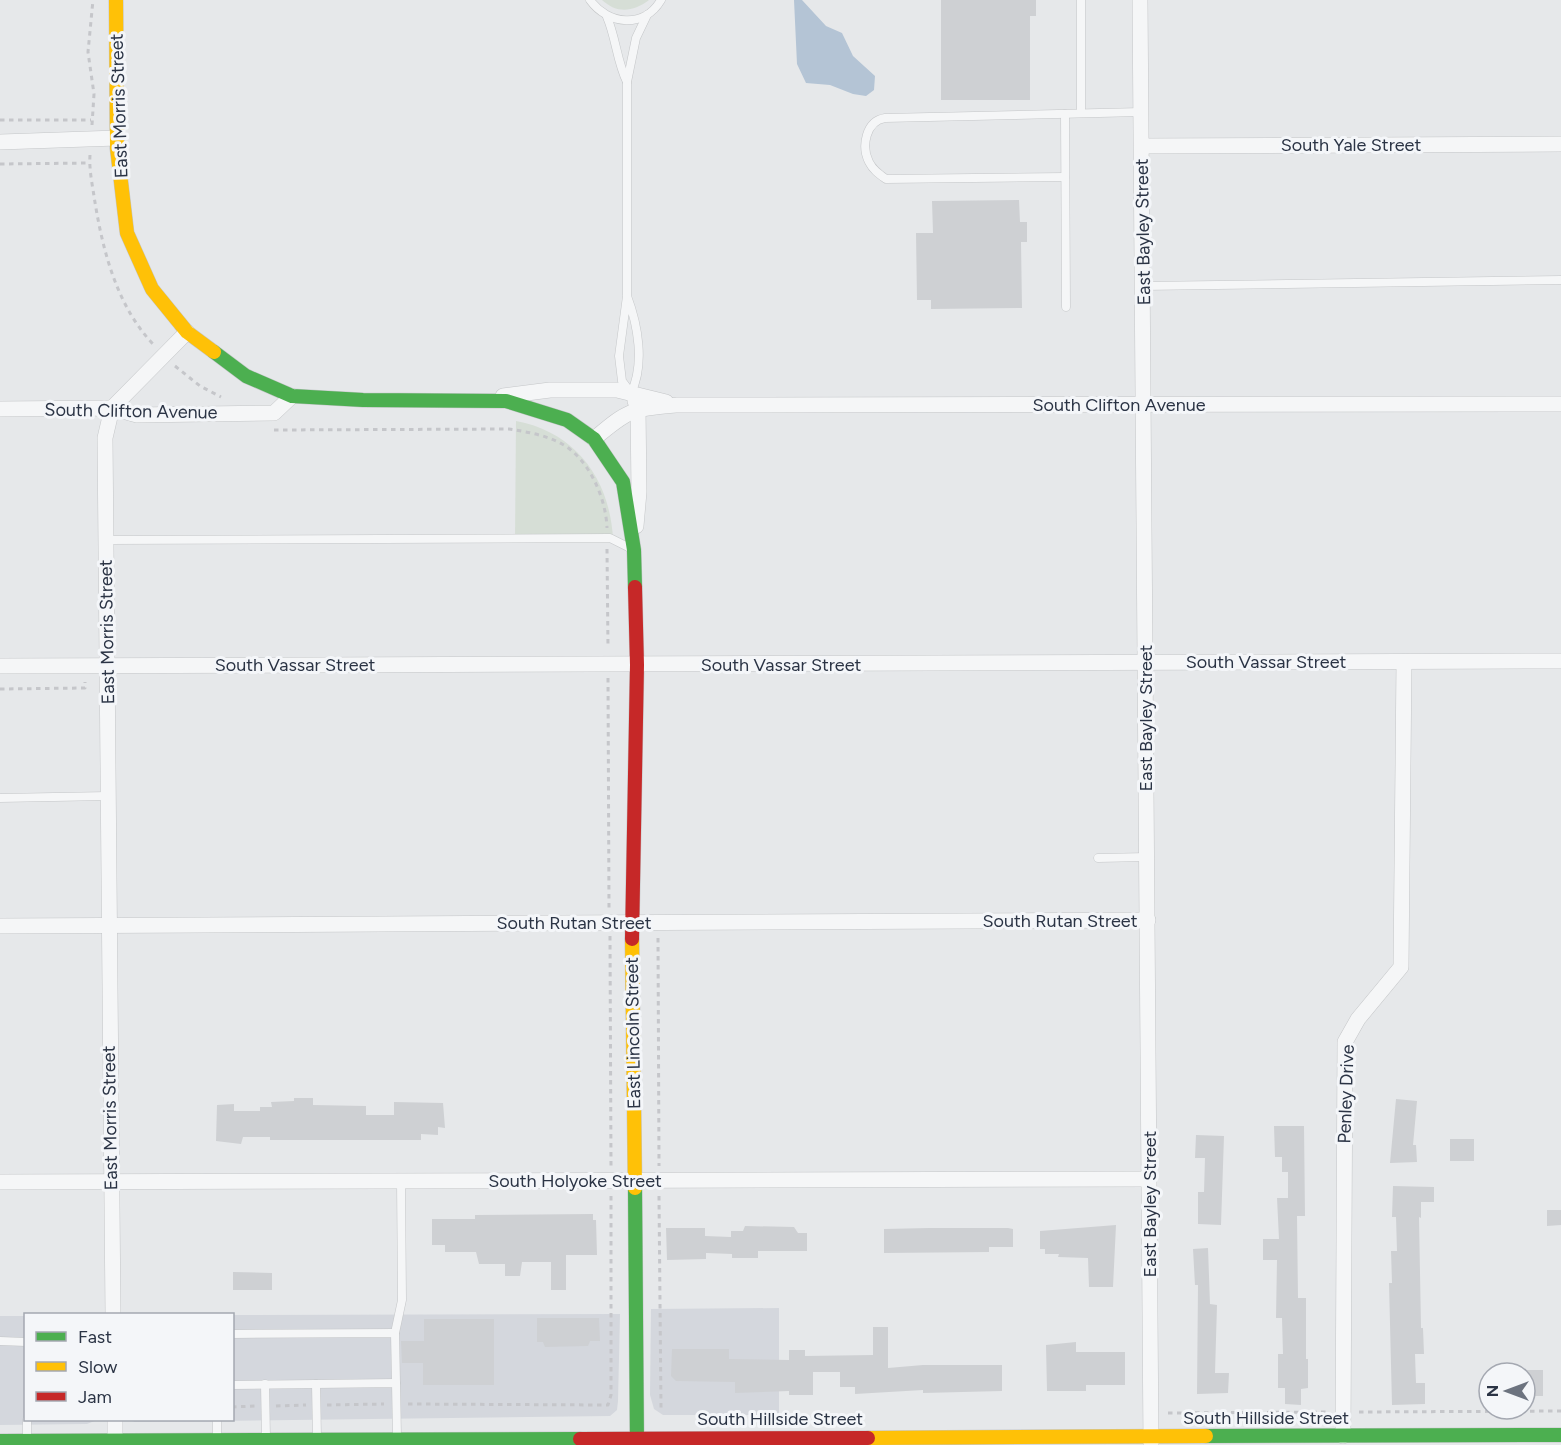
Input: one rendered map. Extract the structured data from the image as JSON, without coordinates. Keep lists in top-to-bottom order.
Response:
{
  "streets": {
    "street": [
      "East Morris Street",
      "South Yale Street",
      "East Bayley Street",
      "South Clifton Avenue",
      "South Vassar Street",
      "South Rutan Street",
      "East Lincoln Street",
      "Penley Drive",
      "South Holyoke Street",
      "South Hillside Street"
    ]
  },
  "crossings": [
    ["East Morris Street", "South Clifton Avenue"],
    ["East Morris Street", "South Vassar Street"],
    ["East Morris Street", "South Rutan Street"],
    ["East Morris Street", "South Holyoke Street"],
    ["South Yale Street", "East Bayley Street"],
    ["East Bayley Street", "South Clifton Avenue"],
    ["East Bayley Street", "South Vassar Street"],
    ["East Bayley Street", "South Rutan Street"],
    ["East Bayley Street", "South Holyoke Street"],
    ["East Bayley Street", "South Hillside Street"],
    ["South Clifton Avenue", "East Lincoln Street"],
    ["South Vassar Street", "East Lincoln Street"],
    ["South Vassar Street", "Penley Drive"],
    ["South Rutan Street", "East Lincoln Street"],
    ["East Lincoln Street", "South Holyoke Street"],
    ["East Lincoln Street", "South Hillside Street"],
    ["Penley Drive", "South Hillside Street"]
  ],
  "legend": ["Fast", "Slow", "Jam"],
  "north": "left"
}
